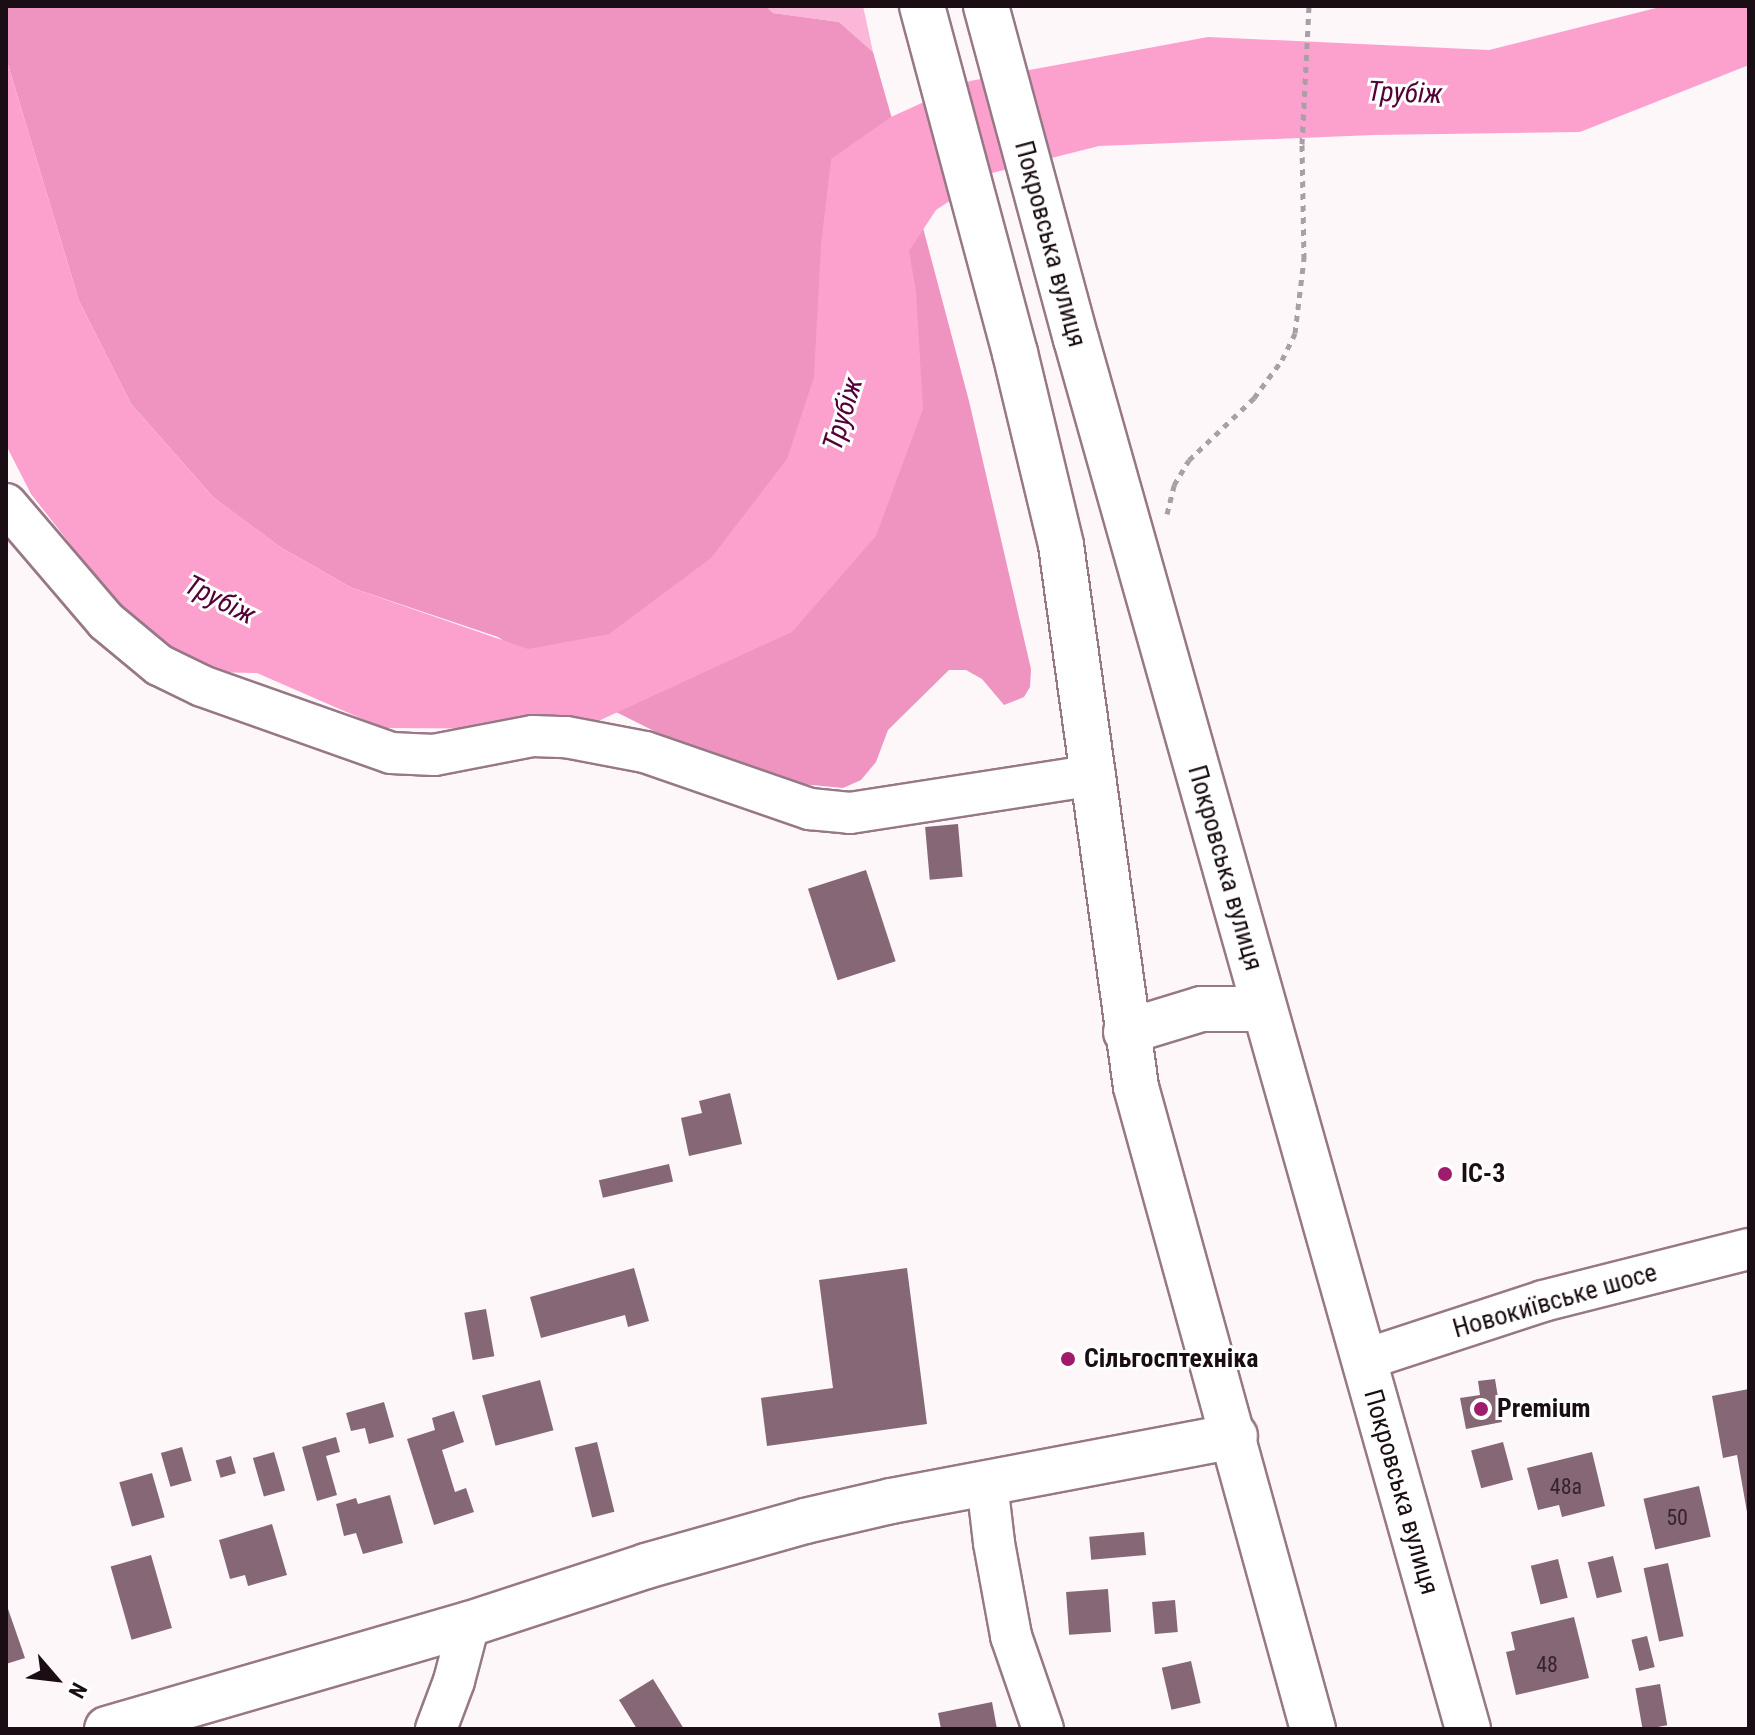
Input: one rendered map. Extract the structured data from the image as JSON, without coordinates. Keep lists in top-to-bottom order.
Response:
{
  "streets": {
    "main road": ["Покровська вулиця"],
    "street": ["Новокиївське шосе"]
  },
  "crossings": [
    ["Покровська вулиця", "Новокиївське шосе"]
  ],
  "water": ["Трубіж"],
  "places": ["ІС-3", "Сільгосптехніка", "Premium"],
  "house_numbers": ["48а", "50", "48"],
  "north": "bottom right"
}
